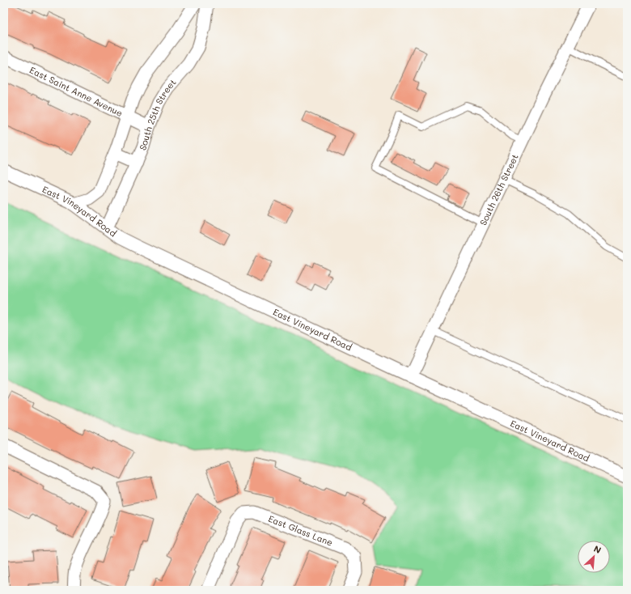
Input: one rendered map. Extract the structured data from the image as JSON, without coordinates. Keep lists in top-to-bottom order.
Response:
{
  "streets": {
    "street": [
      "East Saint Anne Avenue",
      "South 25th Street",
      "South 26th Street",
      "East Vineyard Road",
      "East Glass Lane"
    ]
  },
  "crossings": [
    ["East Saint Anne Avenue", "South 25th Street"],
    ["South 25th Street", "East Vineyard Road"],
    ["South 26th Street", "East Vineyard Road"]
  ],
  "north": "top right"
}
